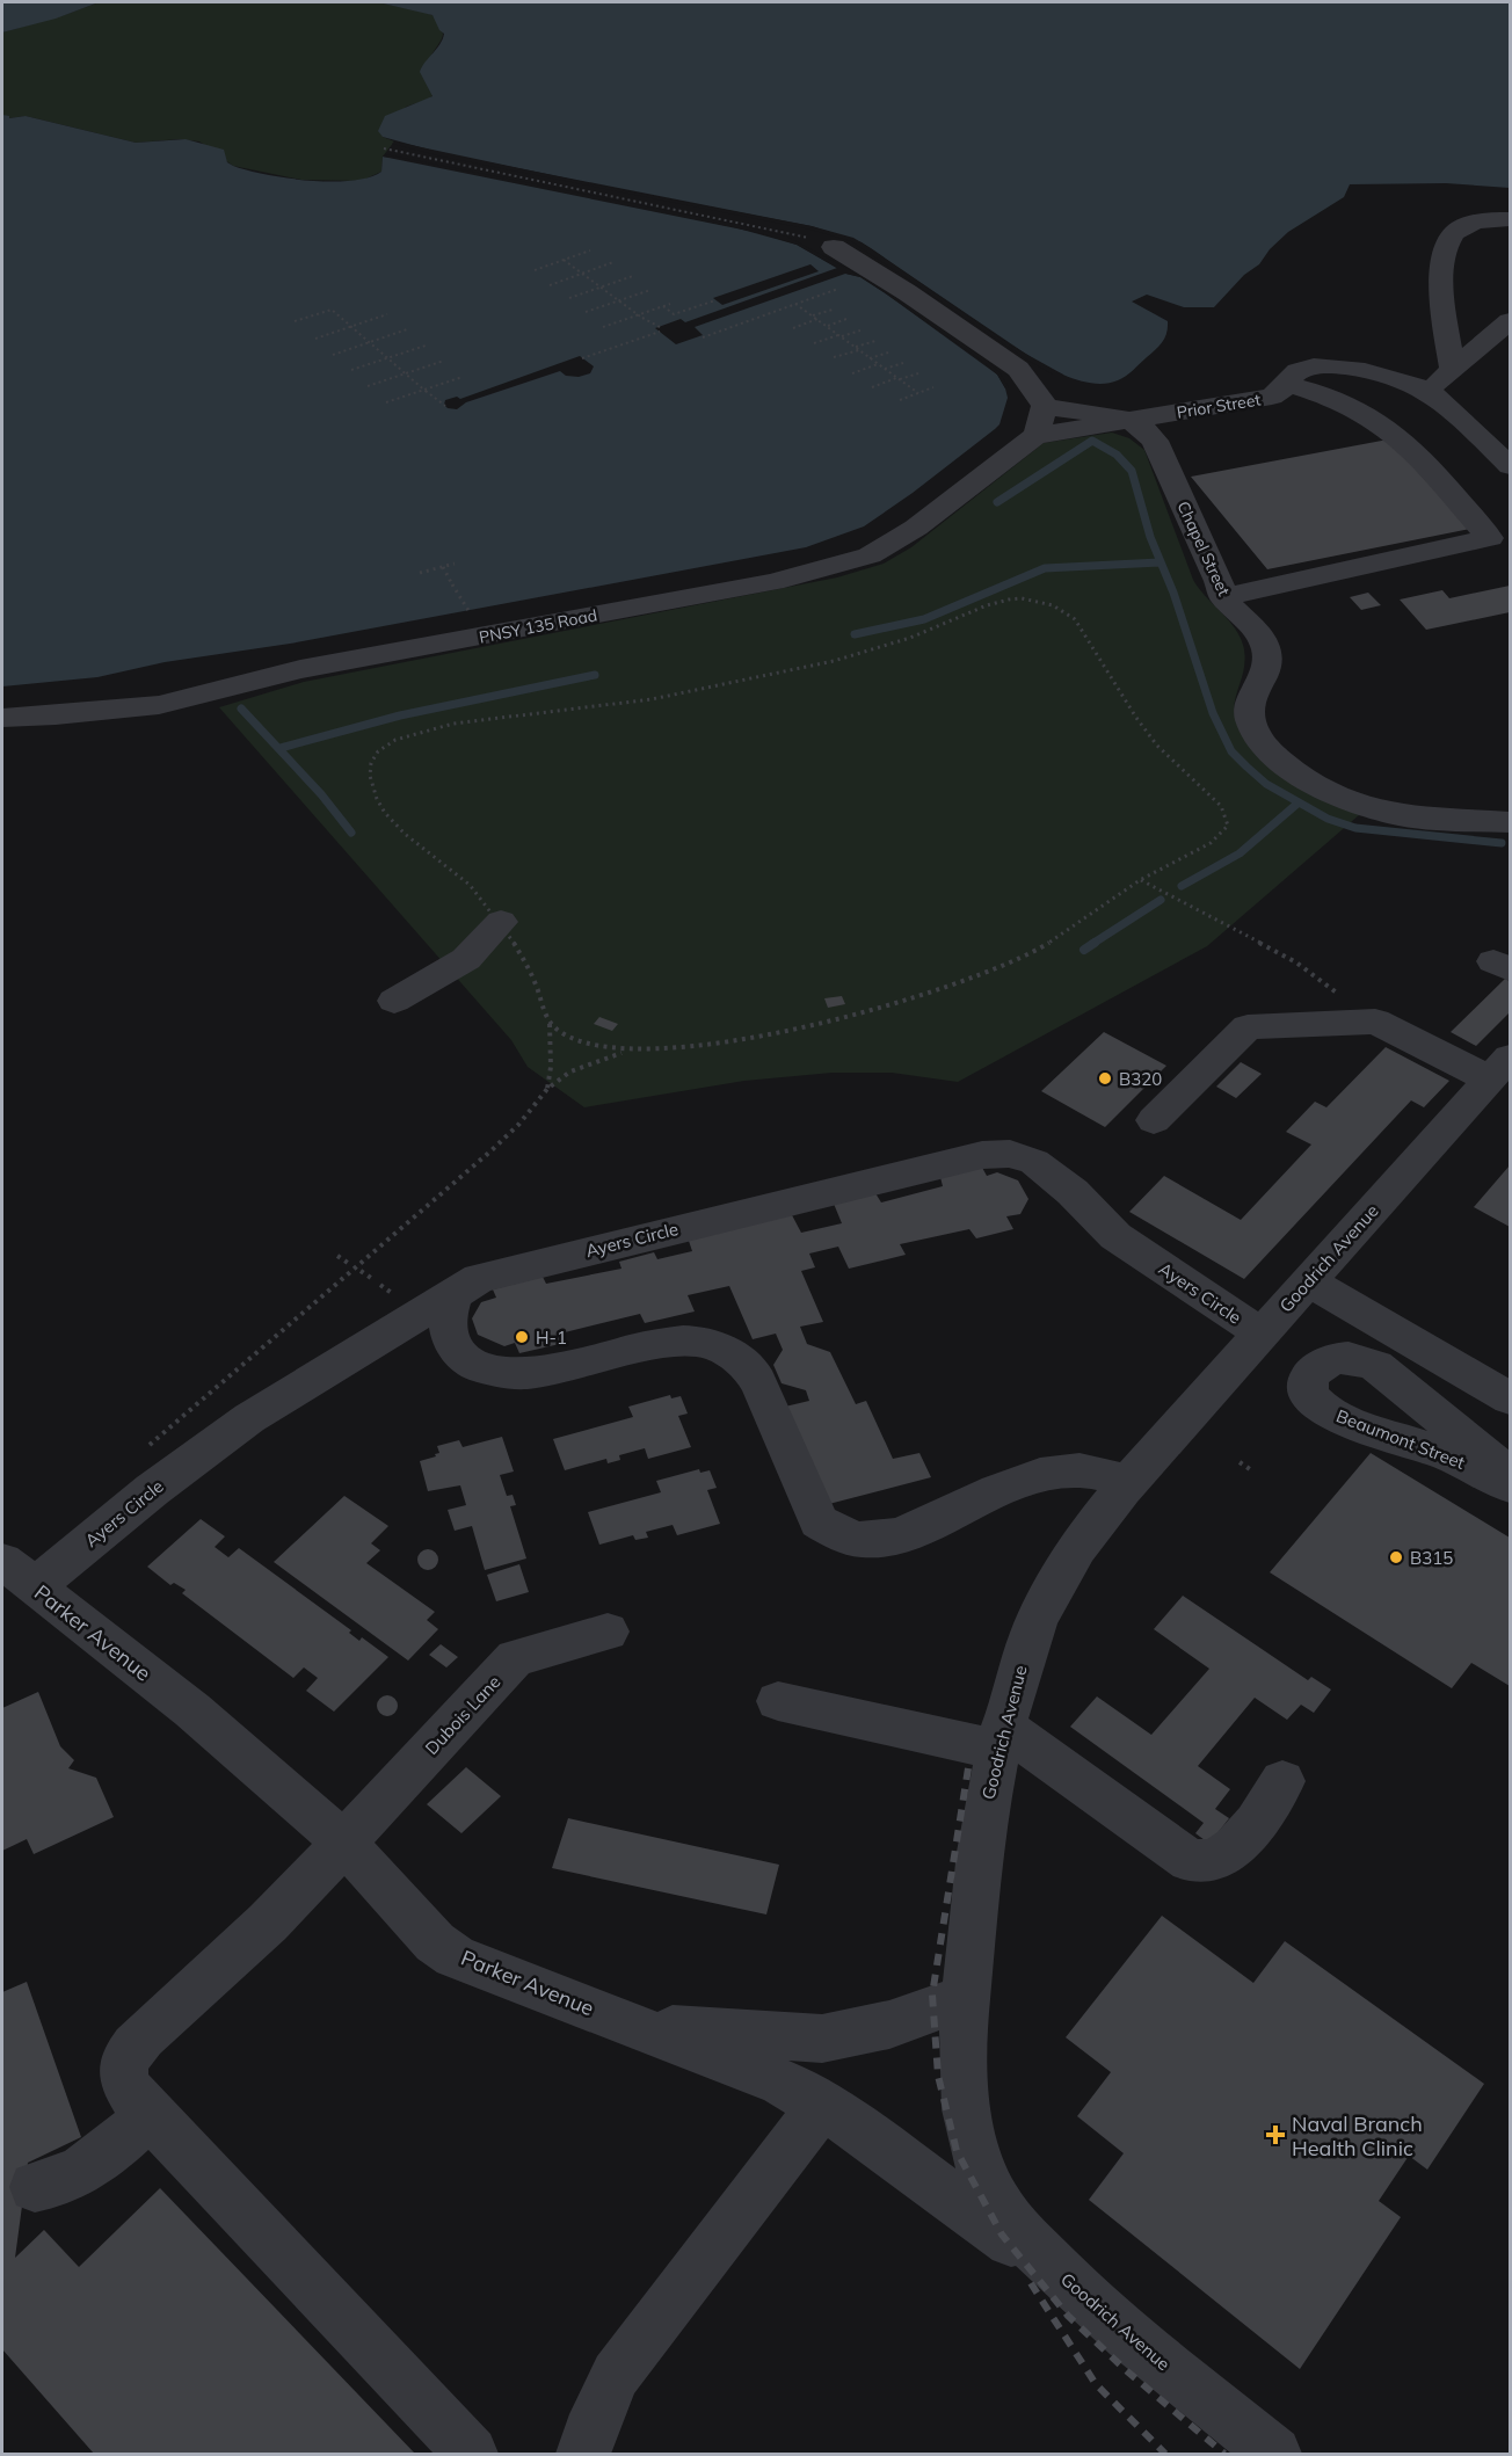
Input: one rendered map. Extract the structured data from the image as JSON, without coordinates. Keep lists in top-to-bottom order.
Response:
{
  "streets": {
    "street": [
      "Prior Street",
      "Chapel Street",
      "PNSY 135 Road",
      "Ayers Circle",
      "Goodrich Avenue",
      "Beaumont Street",
      "Parker Avenue",
      "Dubois Lane"
    ]
  },
  "crossings": [
    ["Prior Street", "Chapel Street"],
    ["Prior Street", "PNSY 135 Road"],
    ["Ayers Circle", "Goodrich Avenue"],
    ["Ayers Circle", "Parker Avenue"],
    ["Goodrich Avenue", "Parker Avenue"],
    ["Parker Avenue", "Dubois Lane"]
  ],
  "places": {
    "other": ["B320", "H-1", "B315"],
    "health": ["Naval Branch Health Clinic"]
  }
}
